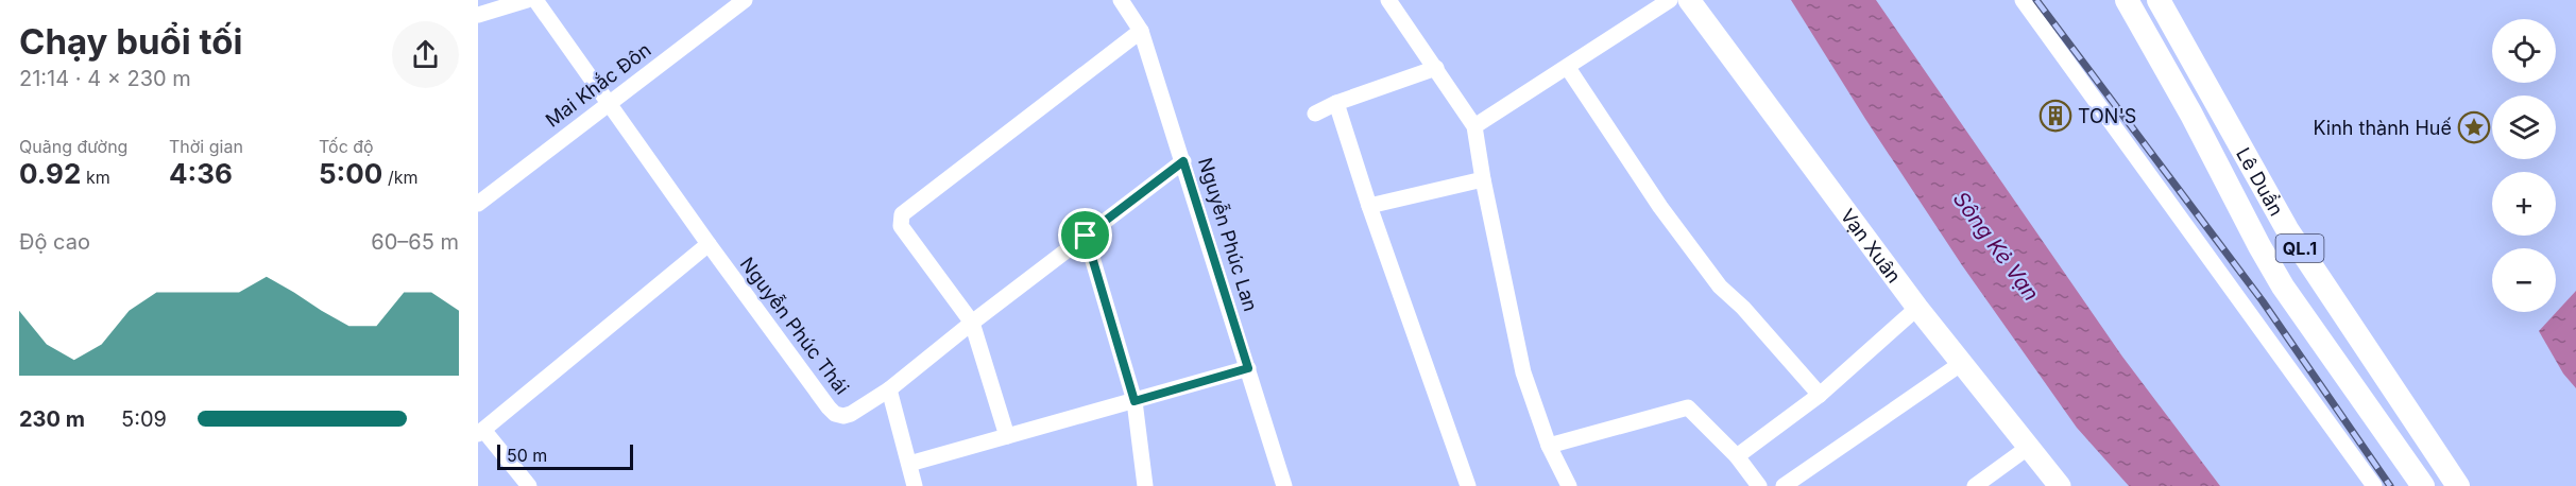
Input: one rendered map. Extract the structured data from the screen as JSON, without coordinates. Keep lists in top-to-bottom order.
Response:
{
  "streets": {
    "main road": ["Lê Duẩn", "QL.1"],
    "street": [
      "Mai Khắc Đôn",
      "Nguyễn Phúc Lan",
      "Vạn Xuân",
      "Nguyễn Phúc Thái"
    ]
  },
  "crossings": [
    ["Mai Khắc Đôn", "Nguyễn Phúc Thái"],
    ["Nguyễn Phúc Lan", "Nguyễn Phúc Thái"]
  ],
  "water": ["Sông Kẻ Vạn"],
  "places": {
    "building": ["TON'S"],
    "place": ["Kinh thành Huế"]
  },
  "scale_bar": "50 m",
  "page": {
    "heading": ["Chạy buổi tối", "21:14 · 4 × 230 m"],
    "map_buttons": ["+", "−"],
    "stats": [
      ["Quãng đường", "0.92 km"],
      ["Thời gian", "4:36"],
      ["Tốc độ", "5:00 /km"]
    ],
    "chart": ["Độ cao", "60–65 m"],
    "list": [
      {
        "name": "230 m",
        "note": "5:09"
      }
    ],
    "scale": "50 m"
  }
}
